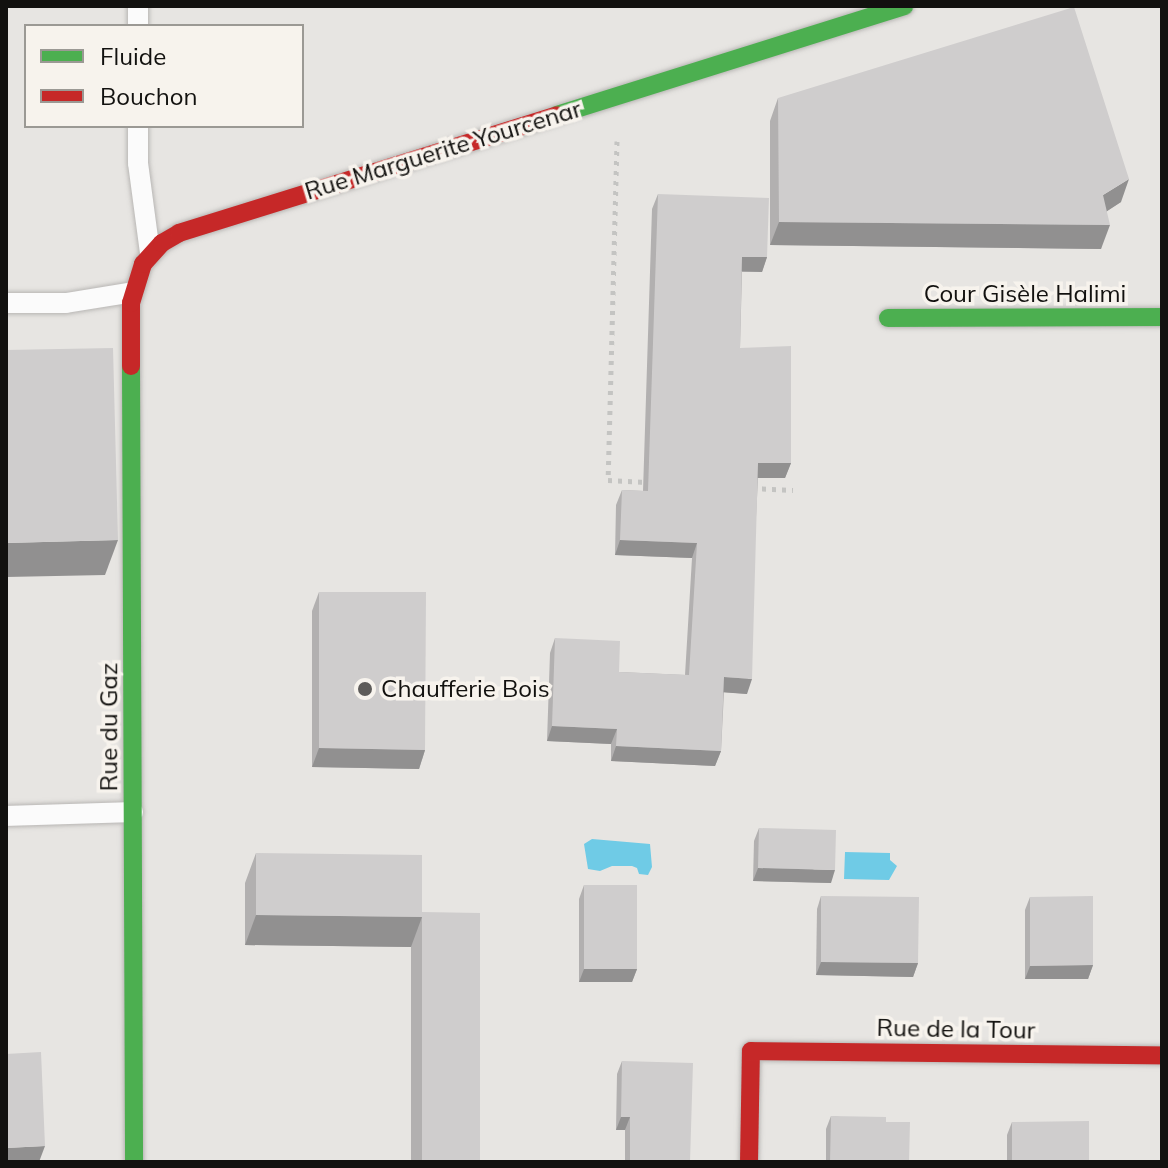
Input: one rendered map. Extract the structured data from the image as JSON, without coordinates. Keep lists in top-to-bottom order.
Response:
{
  "streets": {
    "street": [
      "Rue Marguerite Yourcenar",
      "Cour Gisèle Halimi",
      "Rue du Gaz",
      "Rue de la Tour"
    ]
  },
  "crossings": [
    ["Rue Marguerite Yourcenar", "Rue du Gaz"]
  ],
  "places": ["Chaufferie Bois"],
  "legend": ["Fluide", "Bouchon"]
}
